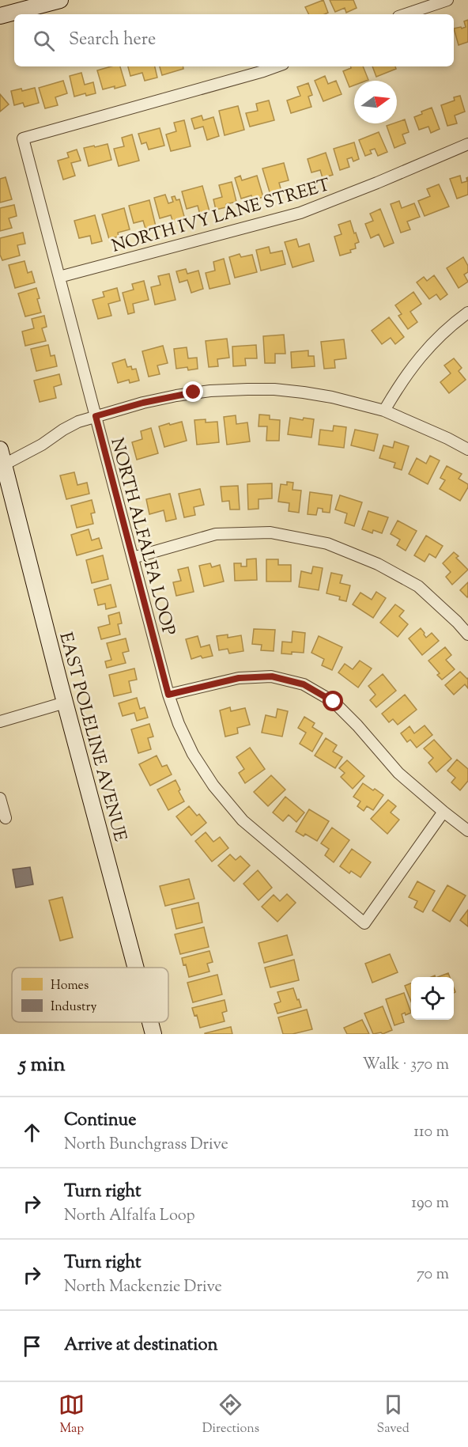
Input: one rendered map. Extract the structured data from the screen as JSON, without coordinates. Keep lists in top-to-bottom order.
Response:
{
  "streets": {
    "main road": ["EAST POLELINE AVENUE"],
    "street": ["NORTH IVY LANE STREET", "NORTH ALFALFA LOOP"]
  },
  "crossings": [
    ["NORTH IVY LANE STREET", "NORTH ALFALFA LOOP"]
  ],
  "legend": ["Homes", "Industry"],
  "north": "right",
  "page": {
    "search": "Search here",
    "heading": ["5 min", "Walk · 370 m"],
    "list": [
      ["Continue", "North Bunchgrass Drive", "110 m"],
      ["Turn right", "North Alfalfa Loop", "190 m"],
      ["Turn right", "North Mackenzie Drive", "70 m"],
      "Arrive at destination"
    ],
    "nav": ["Map", "Directions", "Saved"]
  }
}
